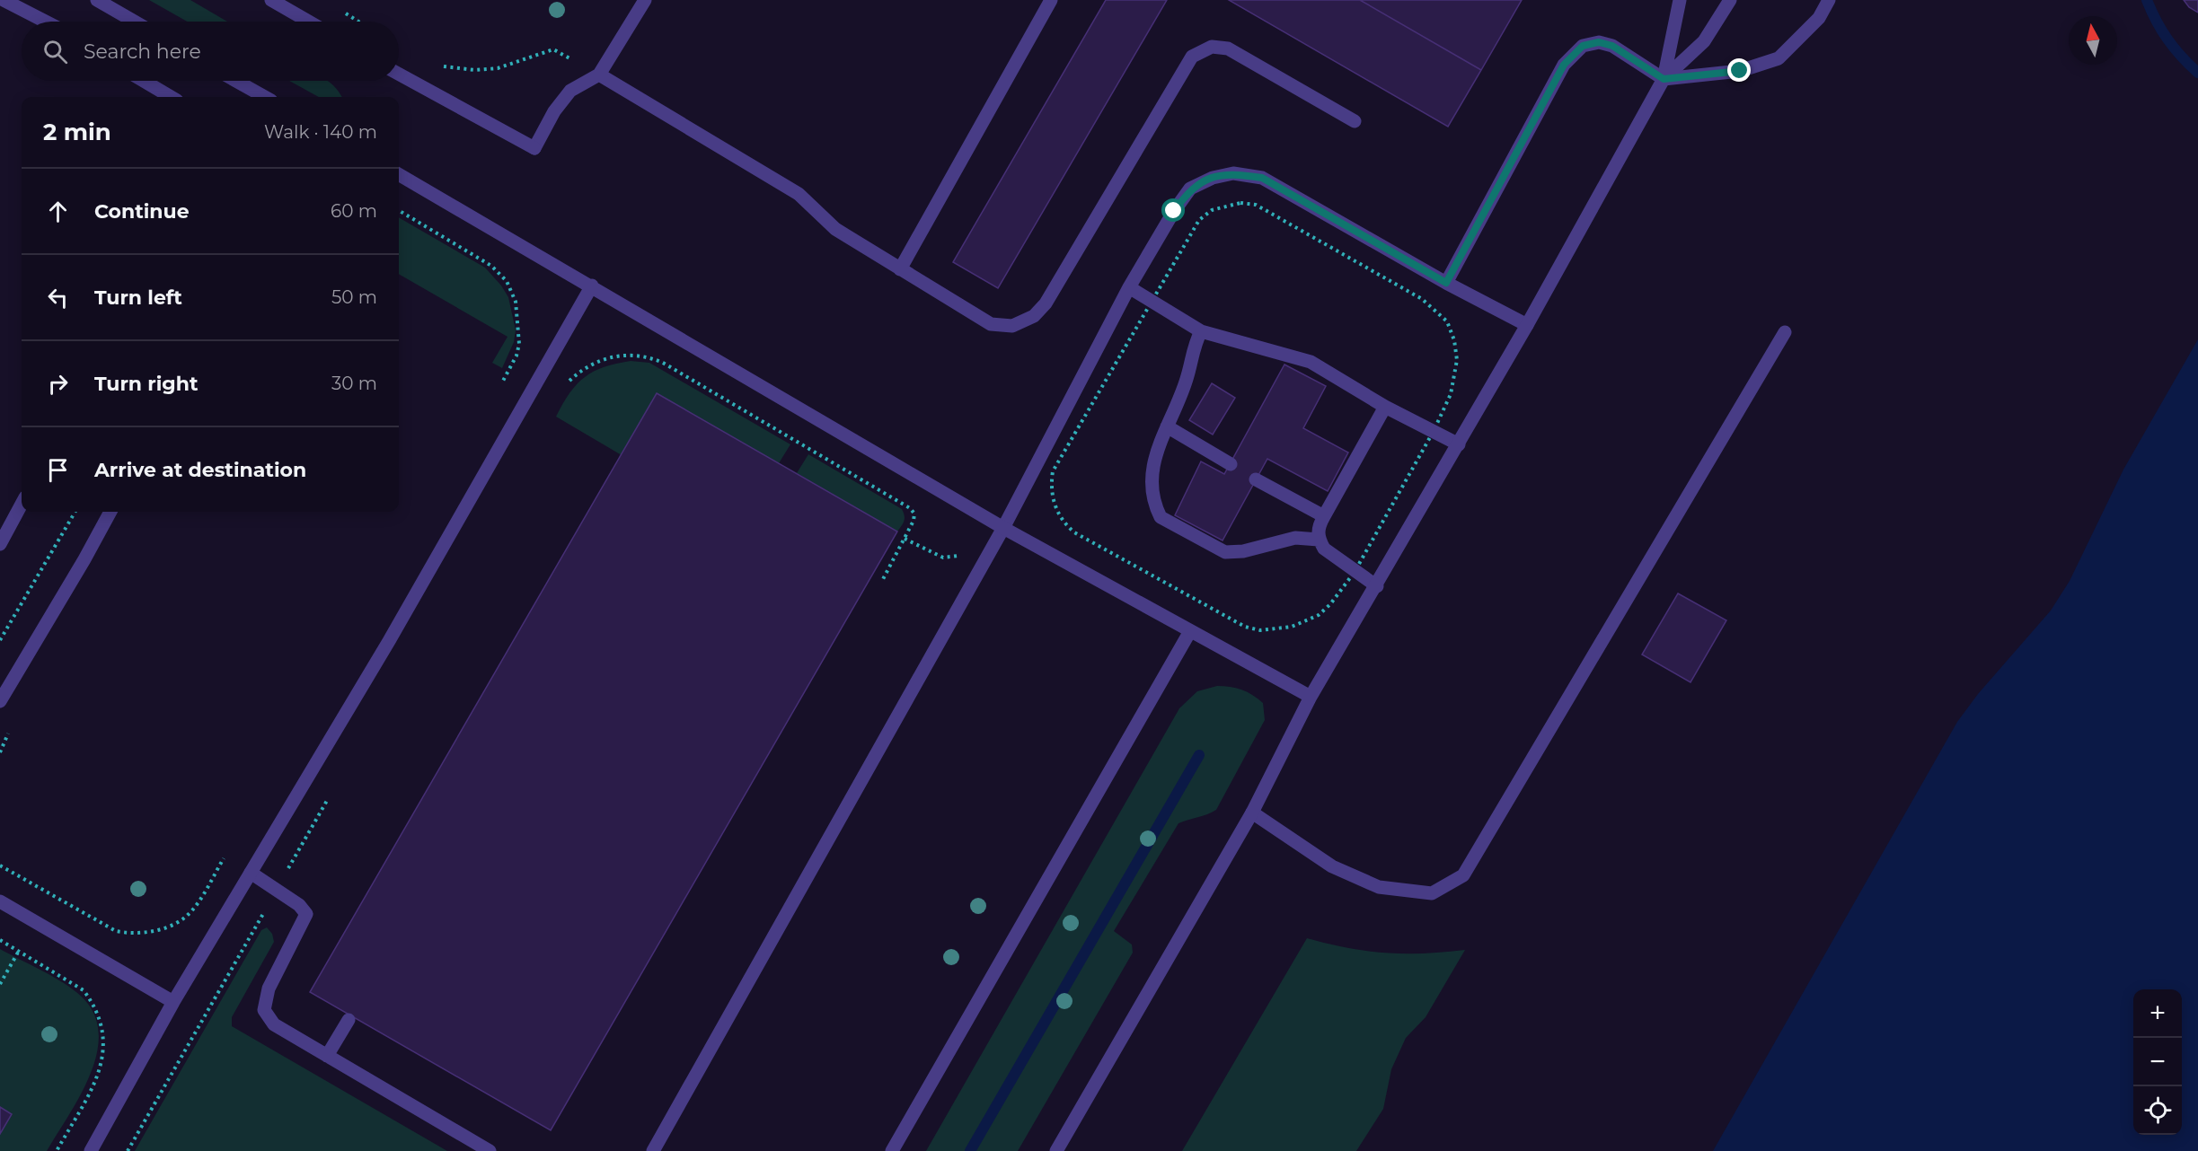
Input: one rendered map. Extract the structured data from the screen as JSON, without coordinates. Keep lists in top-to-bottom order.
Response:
{
  "north": "top",
  "page": {
    "search": "Search here",
    "heading": ["2 min", "Walk · 140 m"],
    "list": [
      ["Continue", "60 m"],
      ["Turn left", "50 m"],
      ["Turn right", "30 m"],
      "Arrive at destination"
    ],
    "map_buttons": ["+", "−"]
  }
}
